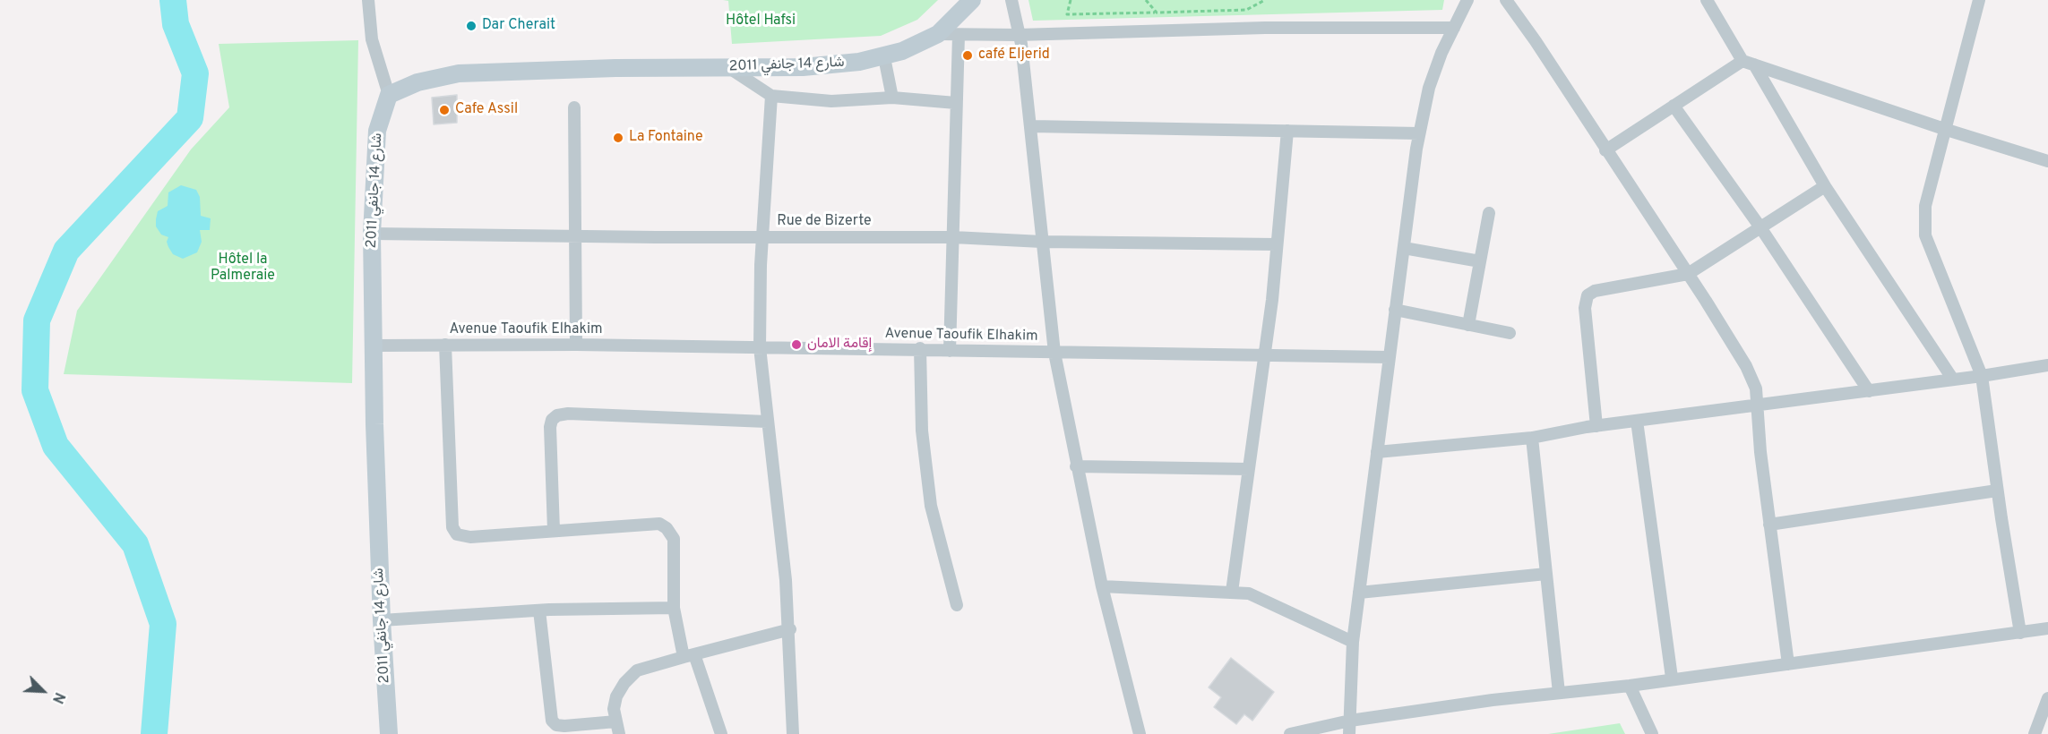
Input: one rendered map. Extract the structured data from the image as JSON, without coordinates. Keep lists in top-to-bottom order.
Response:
{
  "streets": {
    "main road": ["شارع 14 جانفي 2011"],
    "street": ["Rue de Bizerte", "Avenue Taoufik Elhakim"]
  },
  "crossings": [
    ["شارع 14 جانفي 2011", "Rue de Bizerte"],
    ["شارع 14 جانفي 2011", "Avenue Taoufik Elhakim"]
  ],
  "parks": ["Hôtel Hafsi", "Hôtel la Palmeraie"],
  "places": [
    "Dar Cherait",
    "café Eljerid",
    "Cafe Assil",
    "La Fontaine",
    "إقامة الامان"
  ],
  "north": "bottom right"
}
